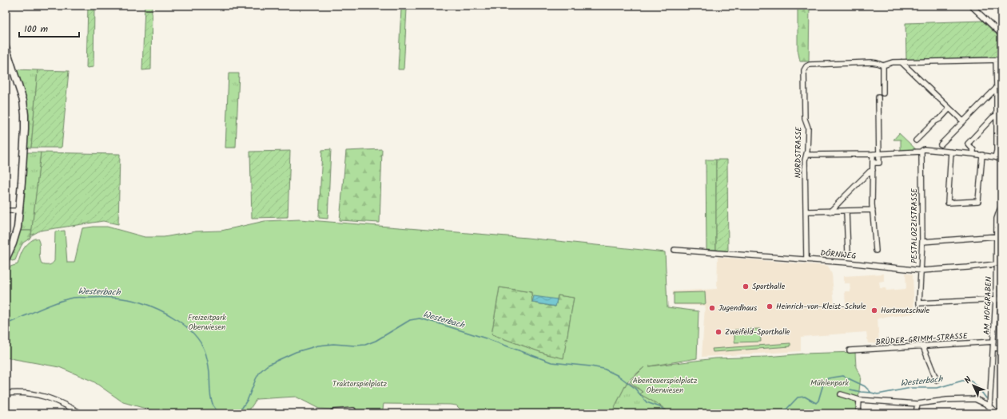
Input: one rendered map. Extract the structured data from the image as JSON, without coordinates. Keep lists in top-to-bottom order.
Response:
{
  "streets": {
    "street": [
      "NORDSTRASSE",
      "PESTALOZZISTRASSE",
      "DÖRNWEG",
      "AM HOFGRABEN",
      "BRÜDER-GRIMM-STRASSE"
    ]
  },
  "crossings": [
    ["NORDSTRASSE", "DÖRNWEG"],
    ["PESTALOZZISTRASSE", "DÖRNWEG"],
    ["PESTALOZZISTRASSE", "AM HOFGRABEN"],
    ["DÖRNWEG", "AM HOFGRABEN"],
    ["AM HOFGRABEN", "BRÜDER-GRIMM-STRASSE"]
  ],
  "water": ["Westerbach"],
  "parks": [
    "Freizeitpark Oberwiesen",
    "Abenteuerspielplatz Oberwiesen",
    "Mühlenpark",
    "Traktorspielplatz"
  ],
  "places": [
    "Sporthalle",
    "Heinrich-von-Kleist-Schule",
    "Jugendhaus",
    "Hartmutschule",
    "Zweifeld-Sporthalle"
  ],
  "scale_bar": "100 m",
  "north": "top left"
}
